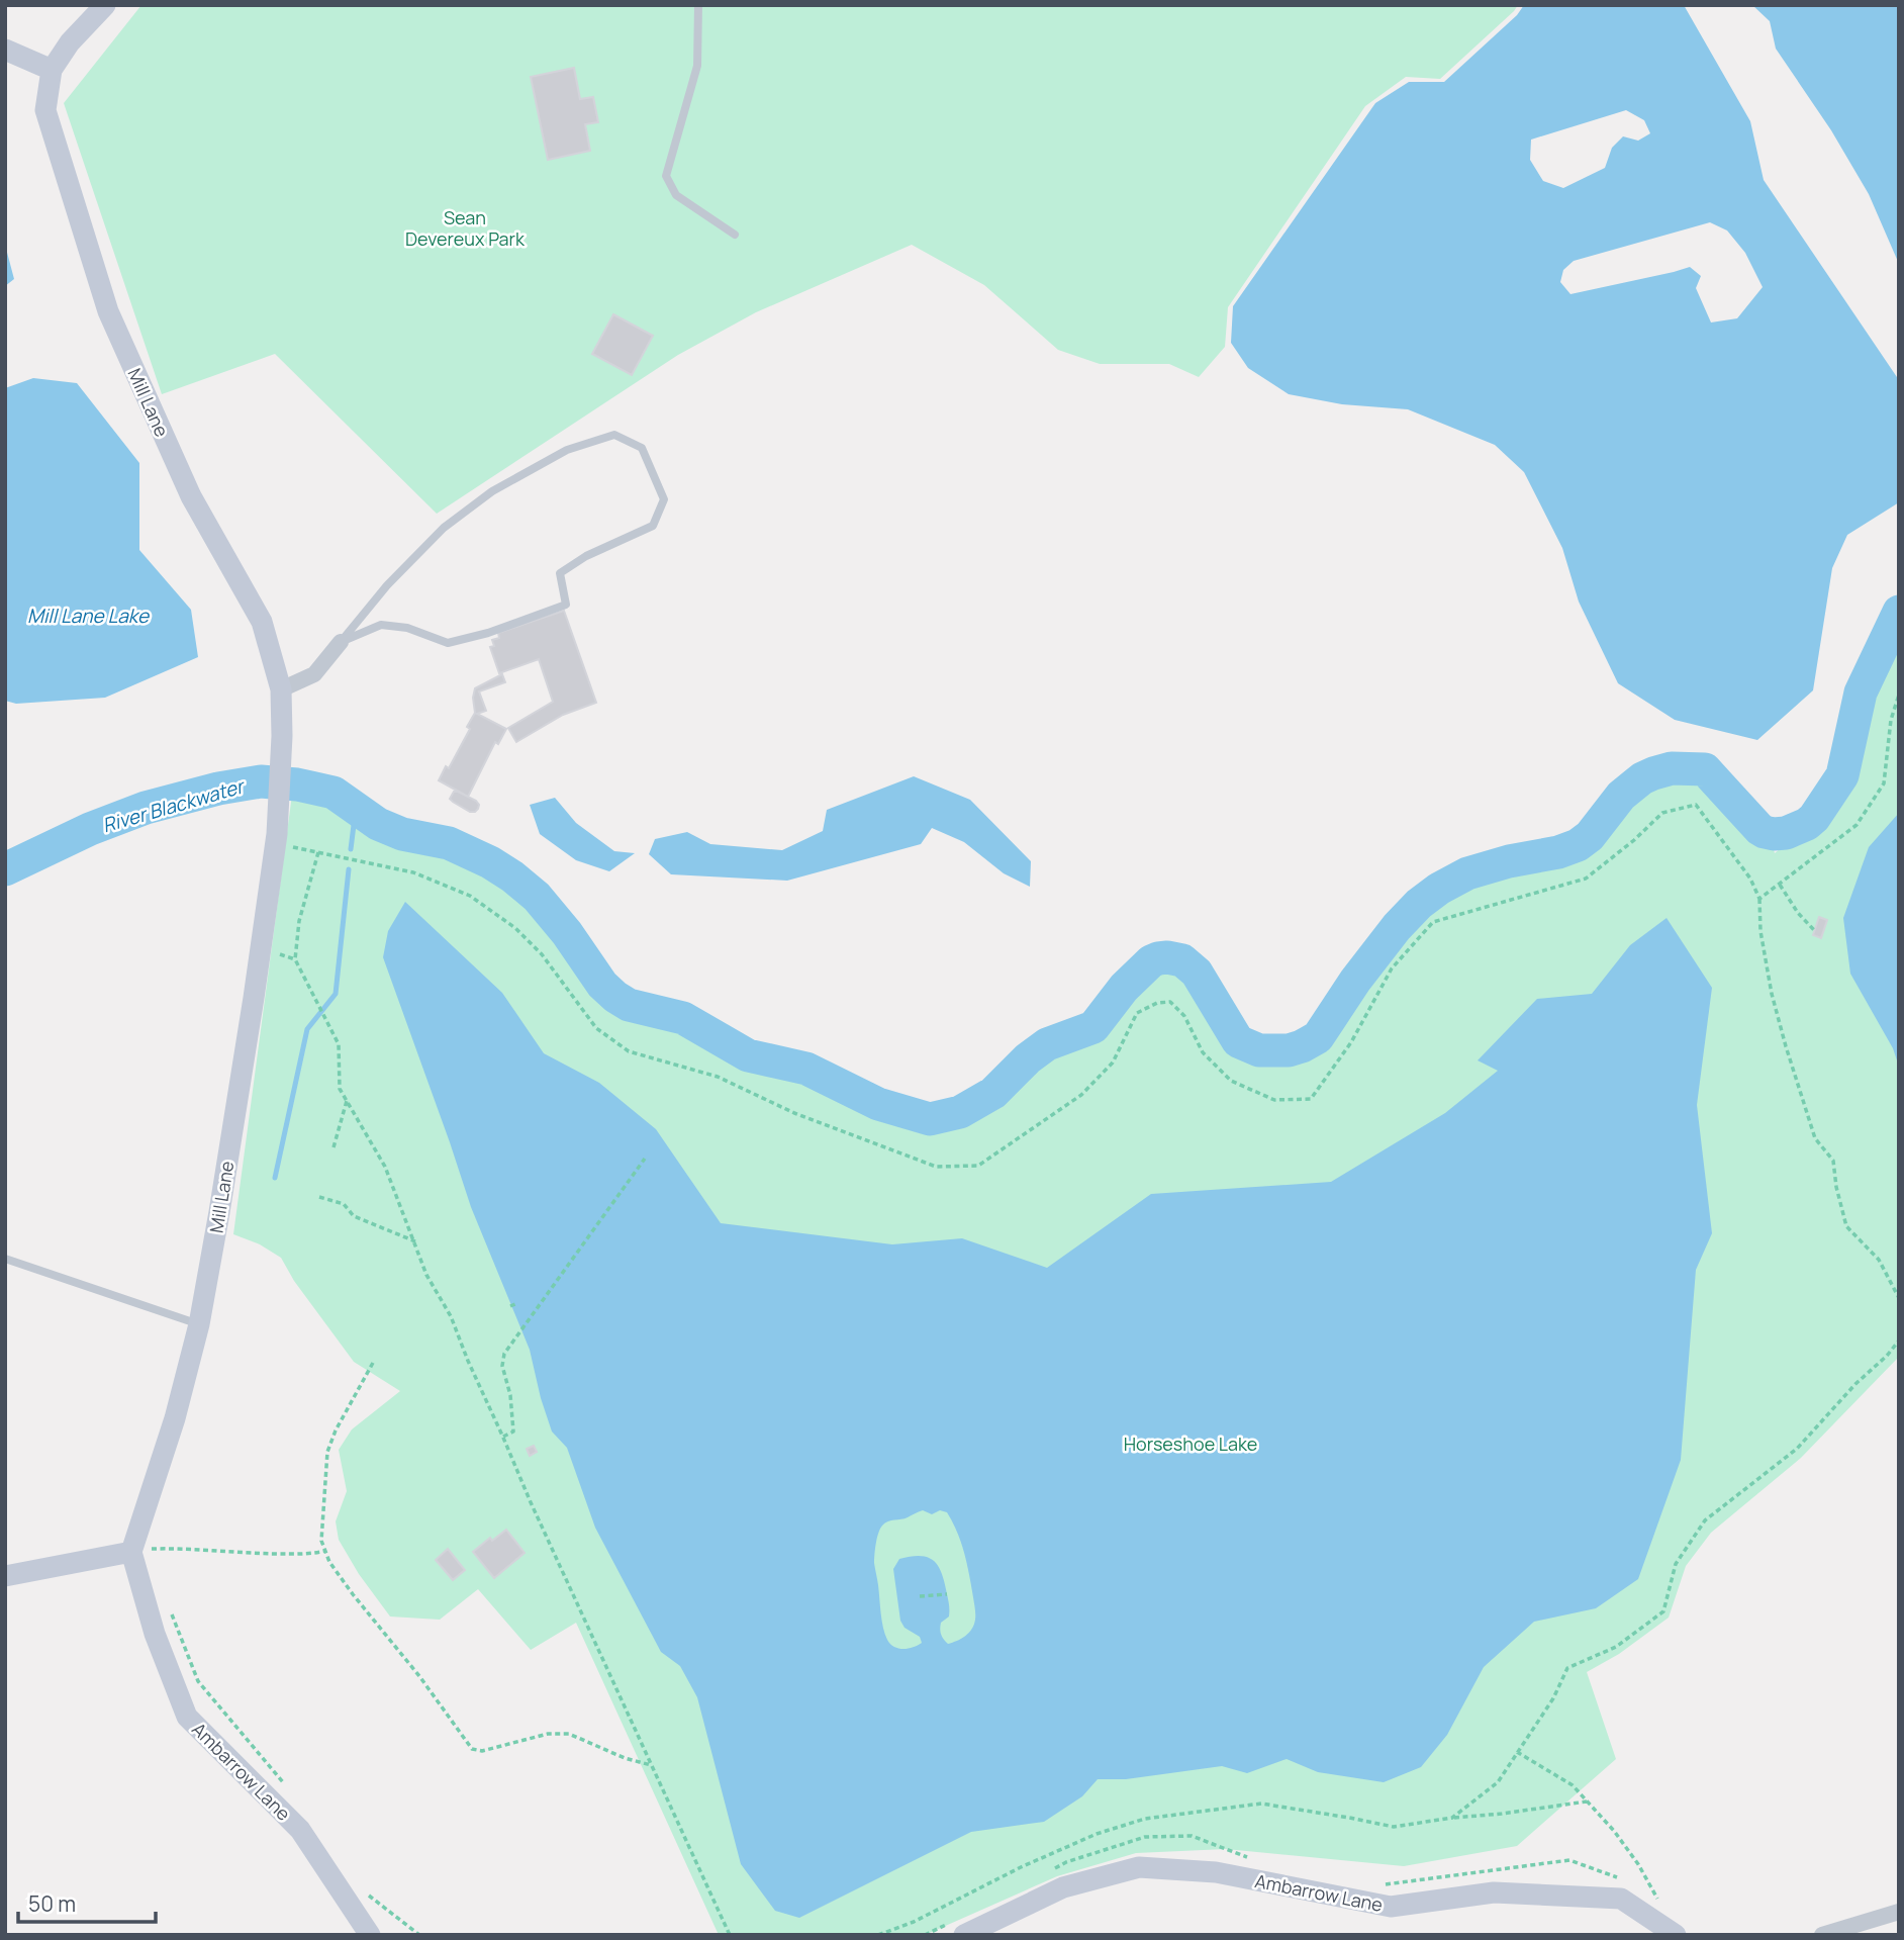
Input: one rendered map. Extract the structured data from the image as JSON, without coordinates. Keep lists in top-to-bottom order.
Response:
{
  "streets": {
    "street": ["Mill Lane", "Ambarrow Lane"]
  },
  "crossings": [
    ["Mill Lane", "Ambarrow Lane"]
  ],
  "water": ["Mill Lane Lake", "River Blackwater"],
  "parks": ["Sean Devereux Park", "Horseshoe Lake"],
  "scale_bar": "50 m"
}
